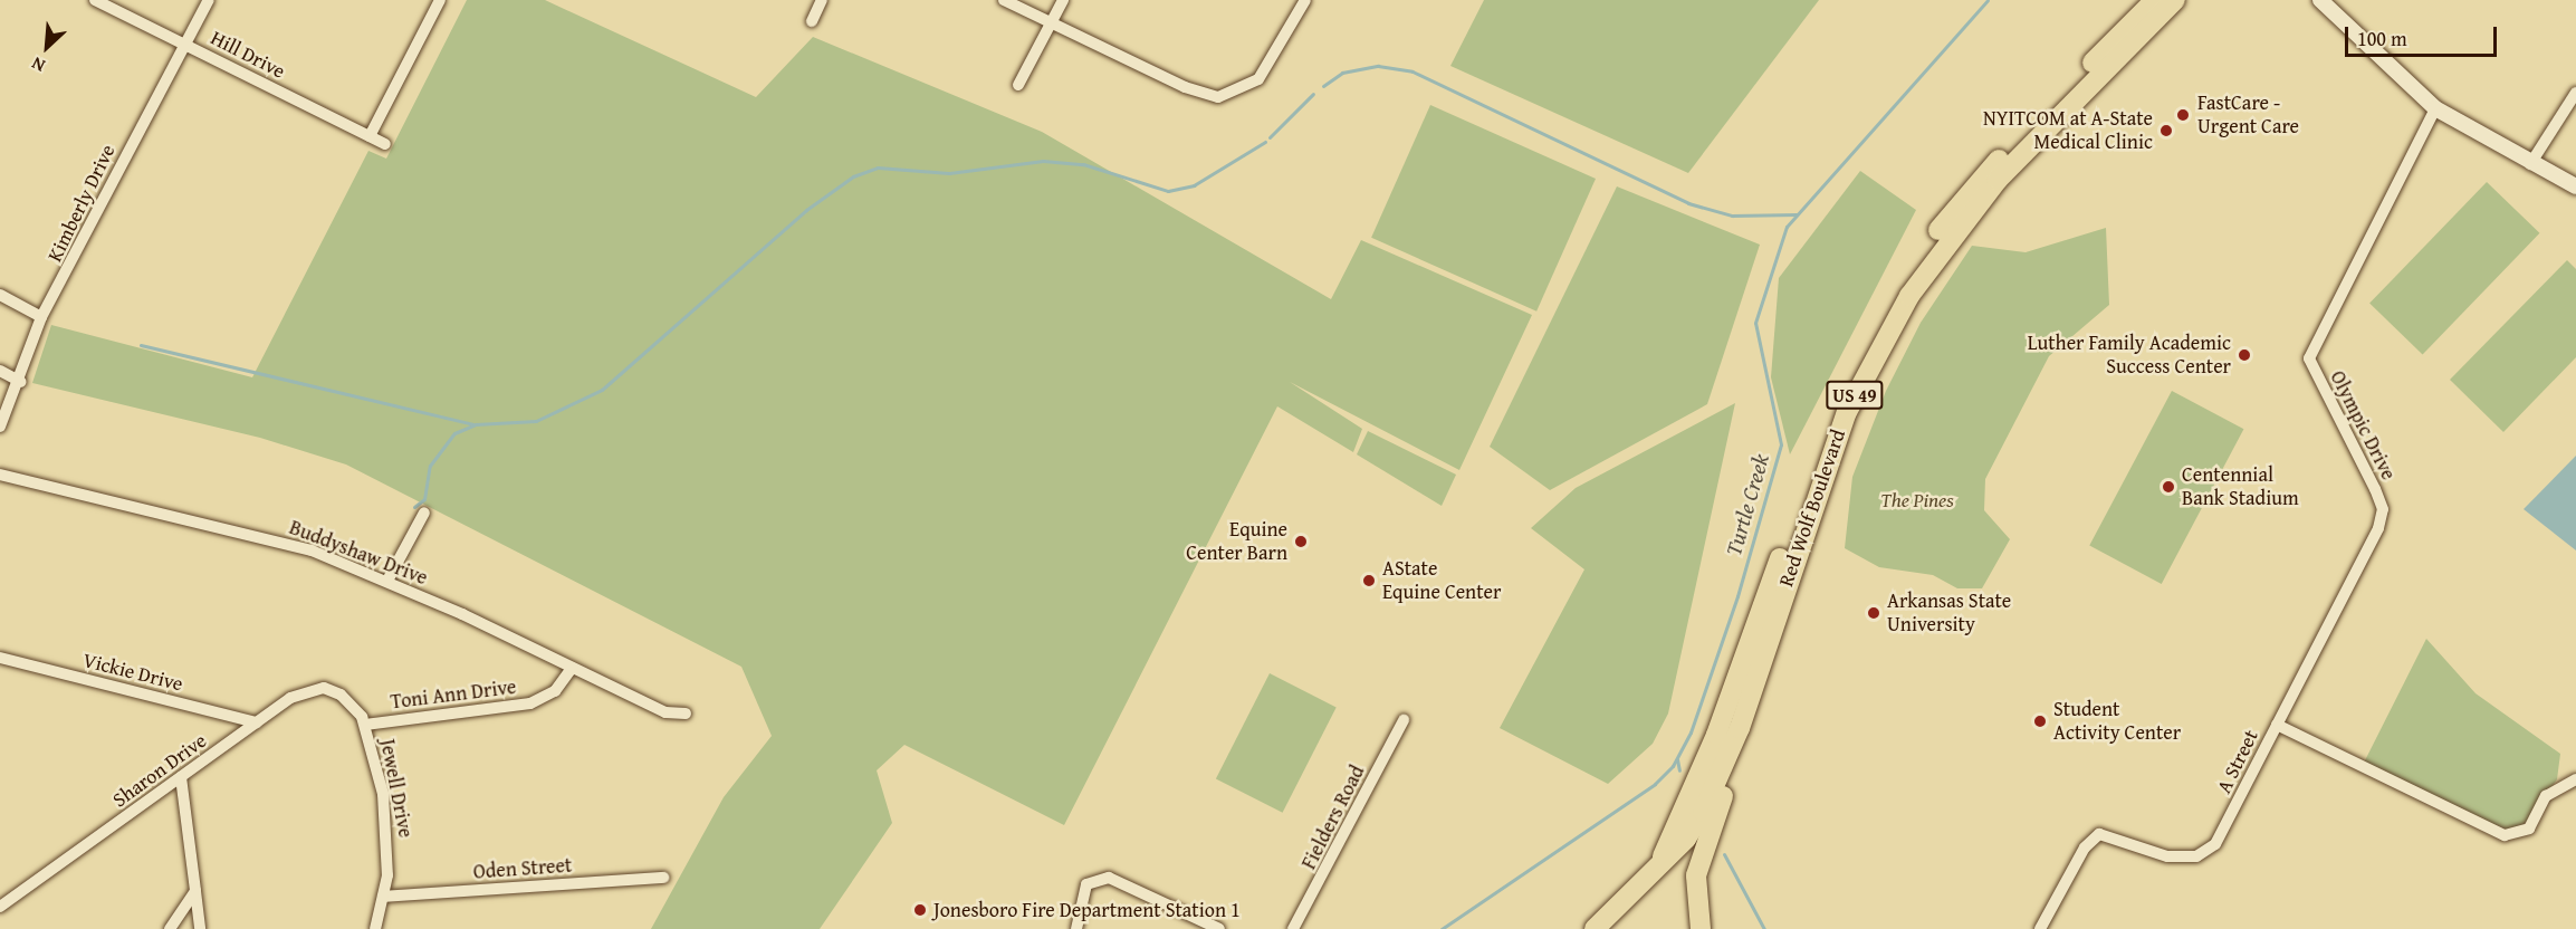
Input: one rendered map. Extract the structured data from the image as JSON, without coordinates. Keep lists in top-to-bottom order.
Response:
{
  "streets": {
    "highway": ["US 49", "Red Wolf Boulevard"],
    "street": [
      "Hill Drive",
      "Kimberly Drive",
      "Olympic Drive",
      "Buddyshaw Drive",
      "Vickie Drive",
      "Toni Ann Drive",
      "A Street",
      "Sharon Drive",
      "Jewell Drive",
      "Fielders Road",
      "Oden Street"
    ]
  },
  "crossings": [
    ["Hill Drive", "Kimberly Drive"],
    ["Olympic Drive", "A Street"],
    ["Buddyshaw Drive", "Toni Ann Drive"],
    ["Vickie Drive", "Sharon Drive"],
    ["Toni Ann Drive", "Jewell Drive"],
    ["Sharon Drive", "Jewell Drive"],
    ["Jewell Drive", "Oden Street"]
  ],
  "water": ["Turtle Creek"],
  "parks": ["The Pines"],
  "places": [
    "FastCare - Urgent Care",
    "NYITCOM at A-State Medical Clinic",
    "Luther Family Academic Success Center",
    "Centennial Bank Stadium",
    "Equine Center Barn",
    "AState Equine Center",
    "Arkansas State University",
    "Student Activity Center",
    "Jonesboro Fire Department Station 1"
  ],
  "scale_bar": "100 m",
  "north": "bottom left"
}
